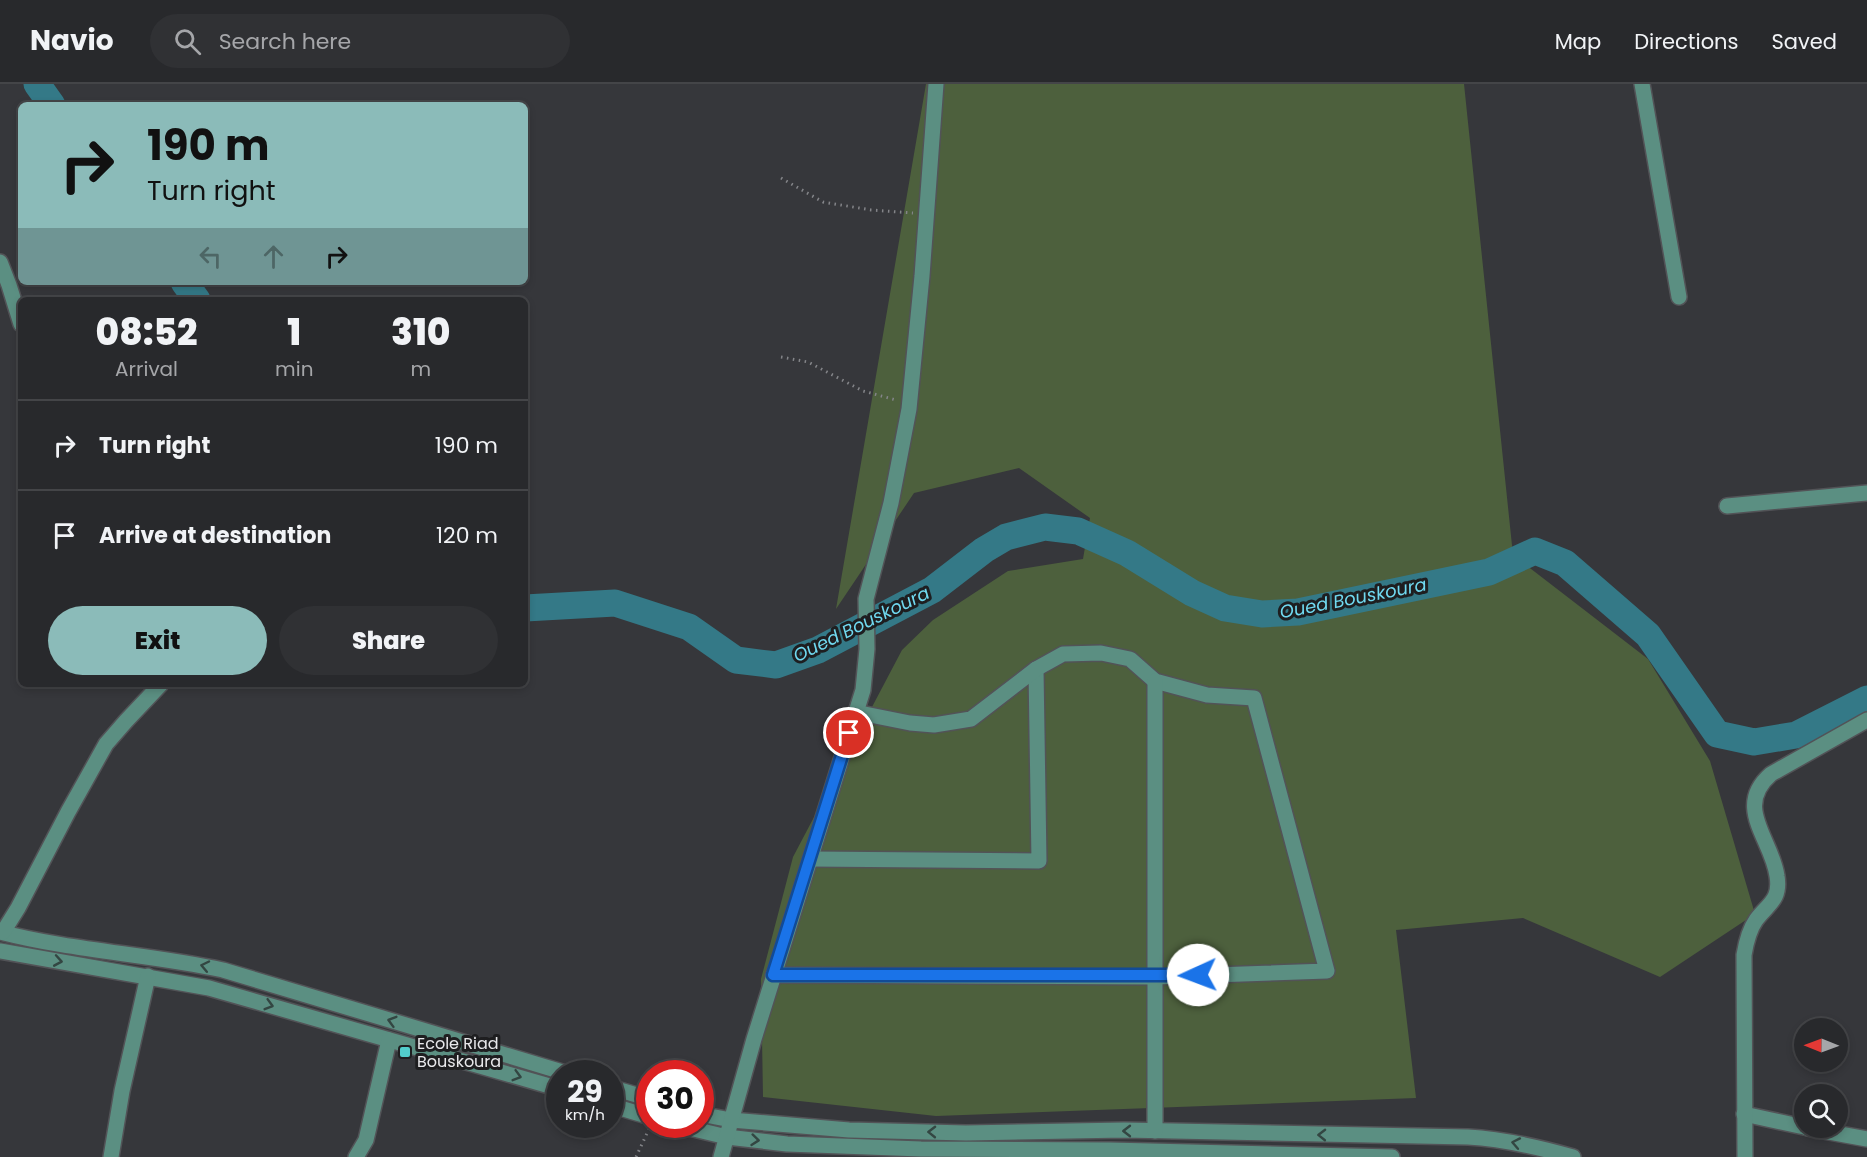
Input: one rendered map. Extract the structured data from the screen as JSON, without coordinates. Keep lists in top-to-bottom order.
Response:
{
  "water": ["Oued Bouskoura"],
  "places": {
    "transit": ["Ecole Riad Bouskoura"]
  },
  "north": "left",
  "page": {
    "header": "Navio",
    "search": "Search here",
    "nav": ["Map", "Directions", "Saved"],
    "turn": ["190 m", "Turn right"],
    "eta": [
      "08:52",
      "Arrival",
      "1",
      "min",
      "310",
      "m"
    ],
    "list": [
      {
        "name": "Turn right",
        "value": "190 m"
      },
      {
        "name": "Arrive at destination",
        "value": "120 m"
      }
    ],
    "buttons": ["Exit", "Share"],
    "speed": "29 km/h",
    "limit": "30"
  }
}
